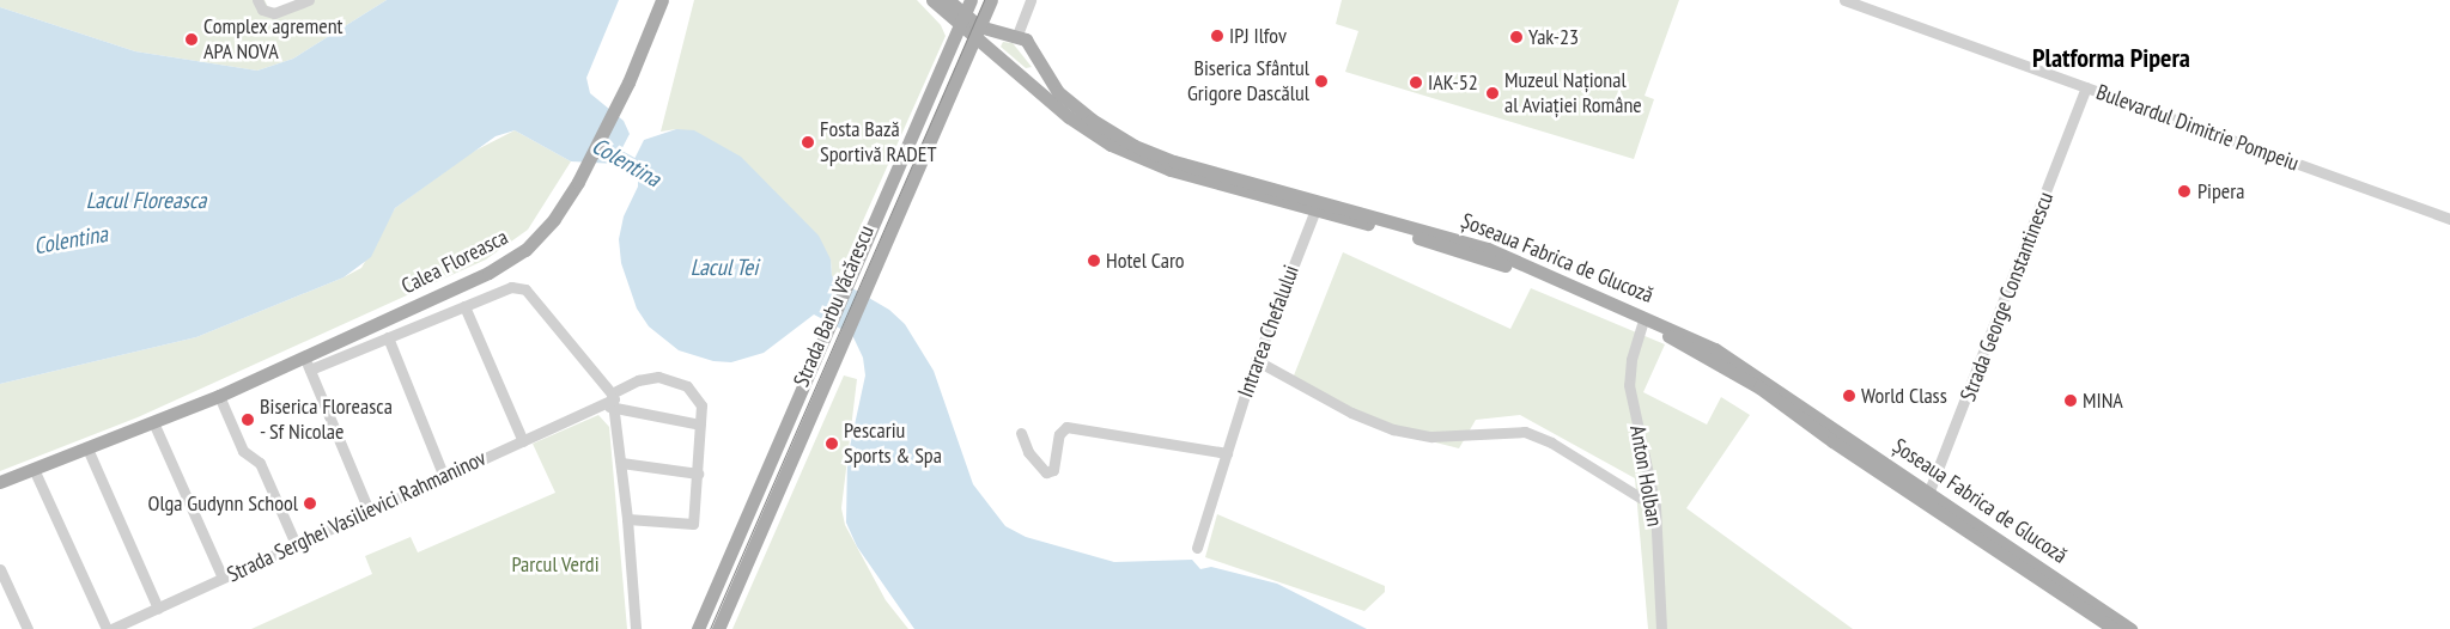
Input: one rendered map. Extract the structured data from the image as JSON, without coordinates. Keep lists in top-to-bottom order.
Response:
{
  "streets": {
    "main road": ["Șoseaua Fabrica de Glucoză", "Calea Floreasca", "Strada Barbu Văcărescu"],
    "street": [
      "Bulevardul Dimitrie Pompeiu",
      "Strada George Constantinescu",
      "Intrarea Chefalului",
      "Anton Holban",
      "Strada Serghei Vasilievici Rahmaninov"
    ]
  },
  "crossings": [
    ["Bulevardul Dimitrie Pompeiu", "Strada George Constantinescu"],
    ["Șoseaua Fabrica de Glucoză", "Strada George Constantinescu"],
    ["Șoseaua Fabrica de Glucoză", "Strada Barbu Văcărescu"],
    ["Șoseaua Fabrica de Glucoză", "Intrarea Chefalului"],
    ["Șoseaua Fabrica de Glucoză", "Anton Holban"],
    ["Calea Floreasca", "Strada Serghei Vasilievici Rahmaninov"]
  ],
  "districts": ["Platforma Pipera"],
  "water": ["Colentina", "Lacul Floreasca", "Lacul Tei"],
  "parks": ["Parcul Verdi"],
  "places": [
    "IPJ Ilfov",
    "Yak-23",
    "Complex agrement APA NOVA",
    "Biserica Sfântul Grigore Dascălul",
    "IAK-52",
    "Muzeul Național al Aviației Române",
    "Fosta Bază Sportivă RADET",
    "Pipera",
    "Hotel Caro",
    "World Class",
    "MINA",
    "Biserica Floreasca - Sf Nicolae",
    "Pescariu Sports & Spa",
    "Olga Gudynn School"
  ]
}
